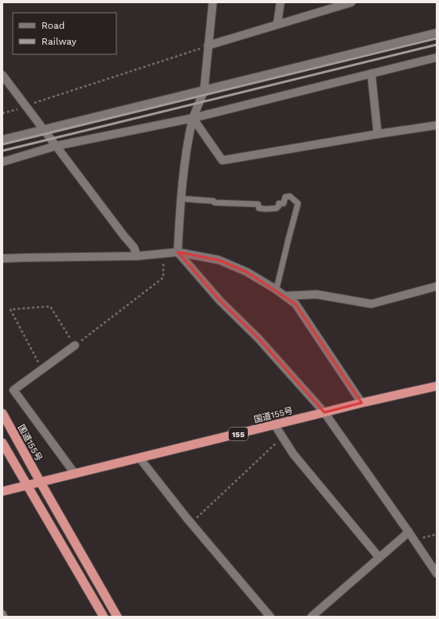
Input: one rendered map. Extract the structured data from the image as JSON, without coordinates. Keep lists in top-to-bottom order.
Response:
{
  "streets": {
    "highway": ["国道155号", "155"]
  },
  "legend": ["Road", "Railway"]
}
